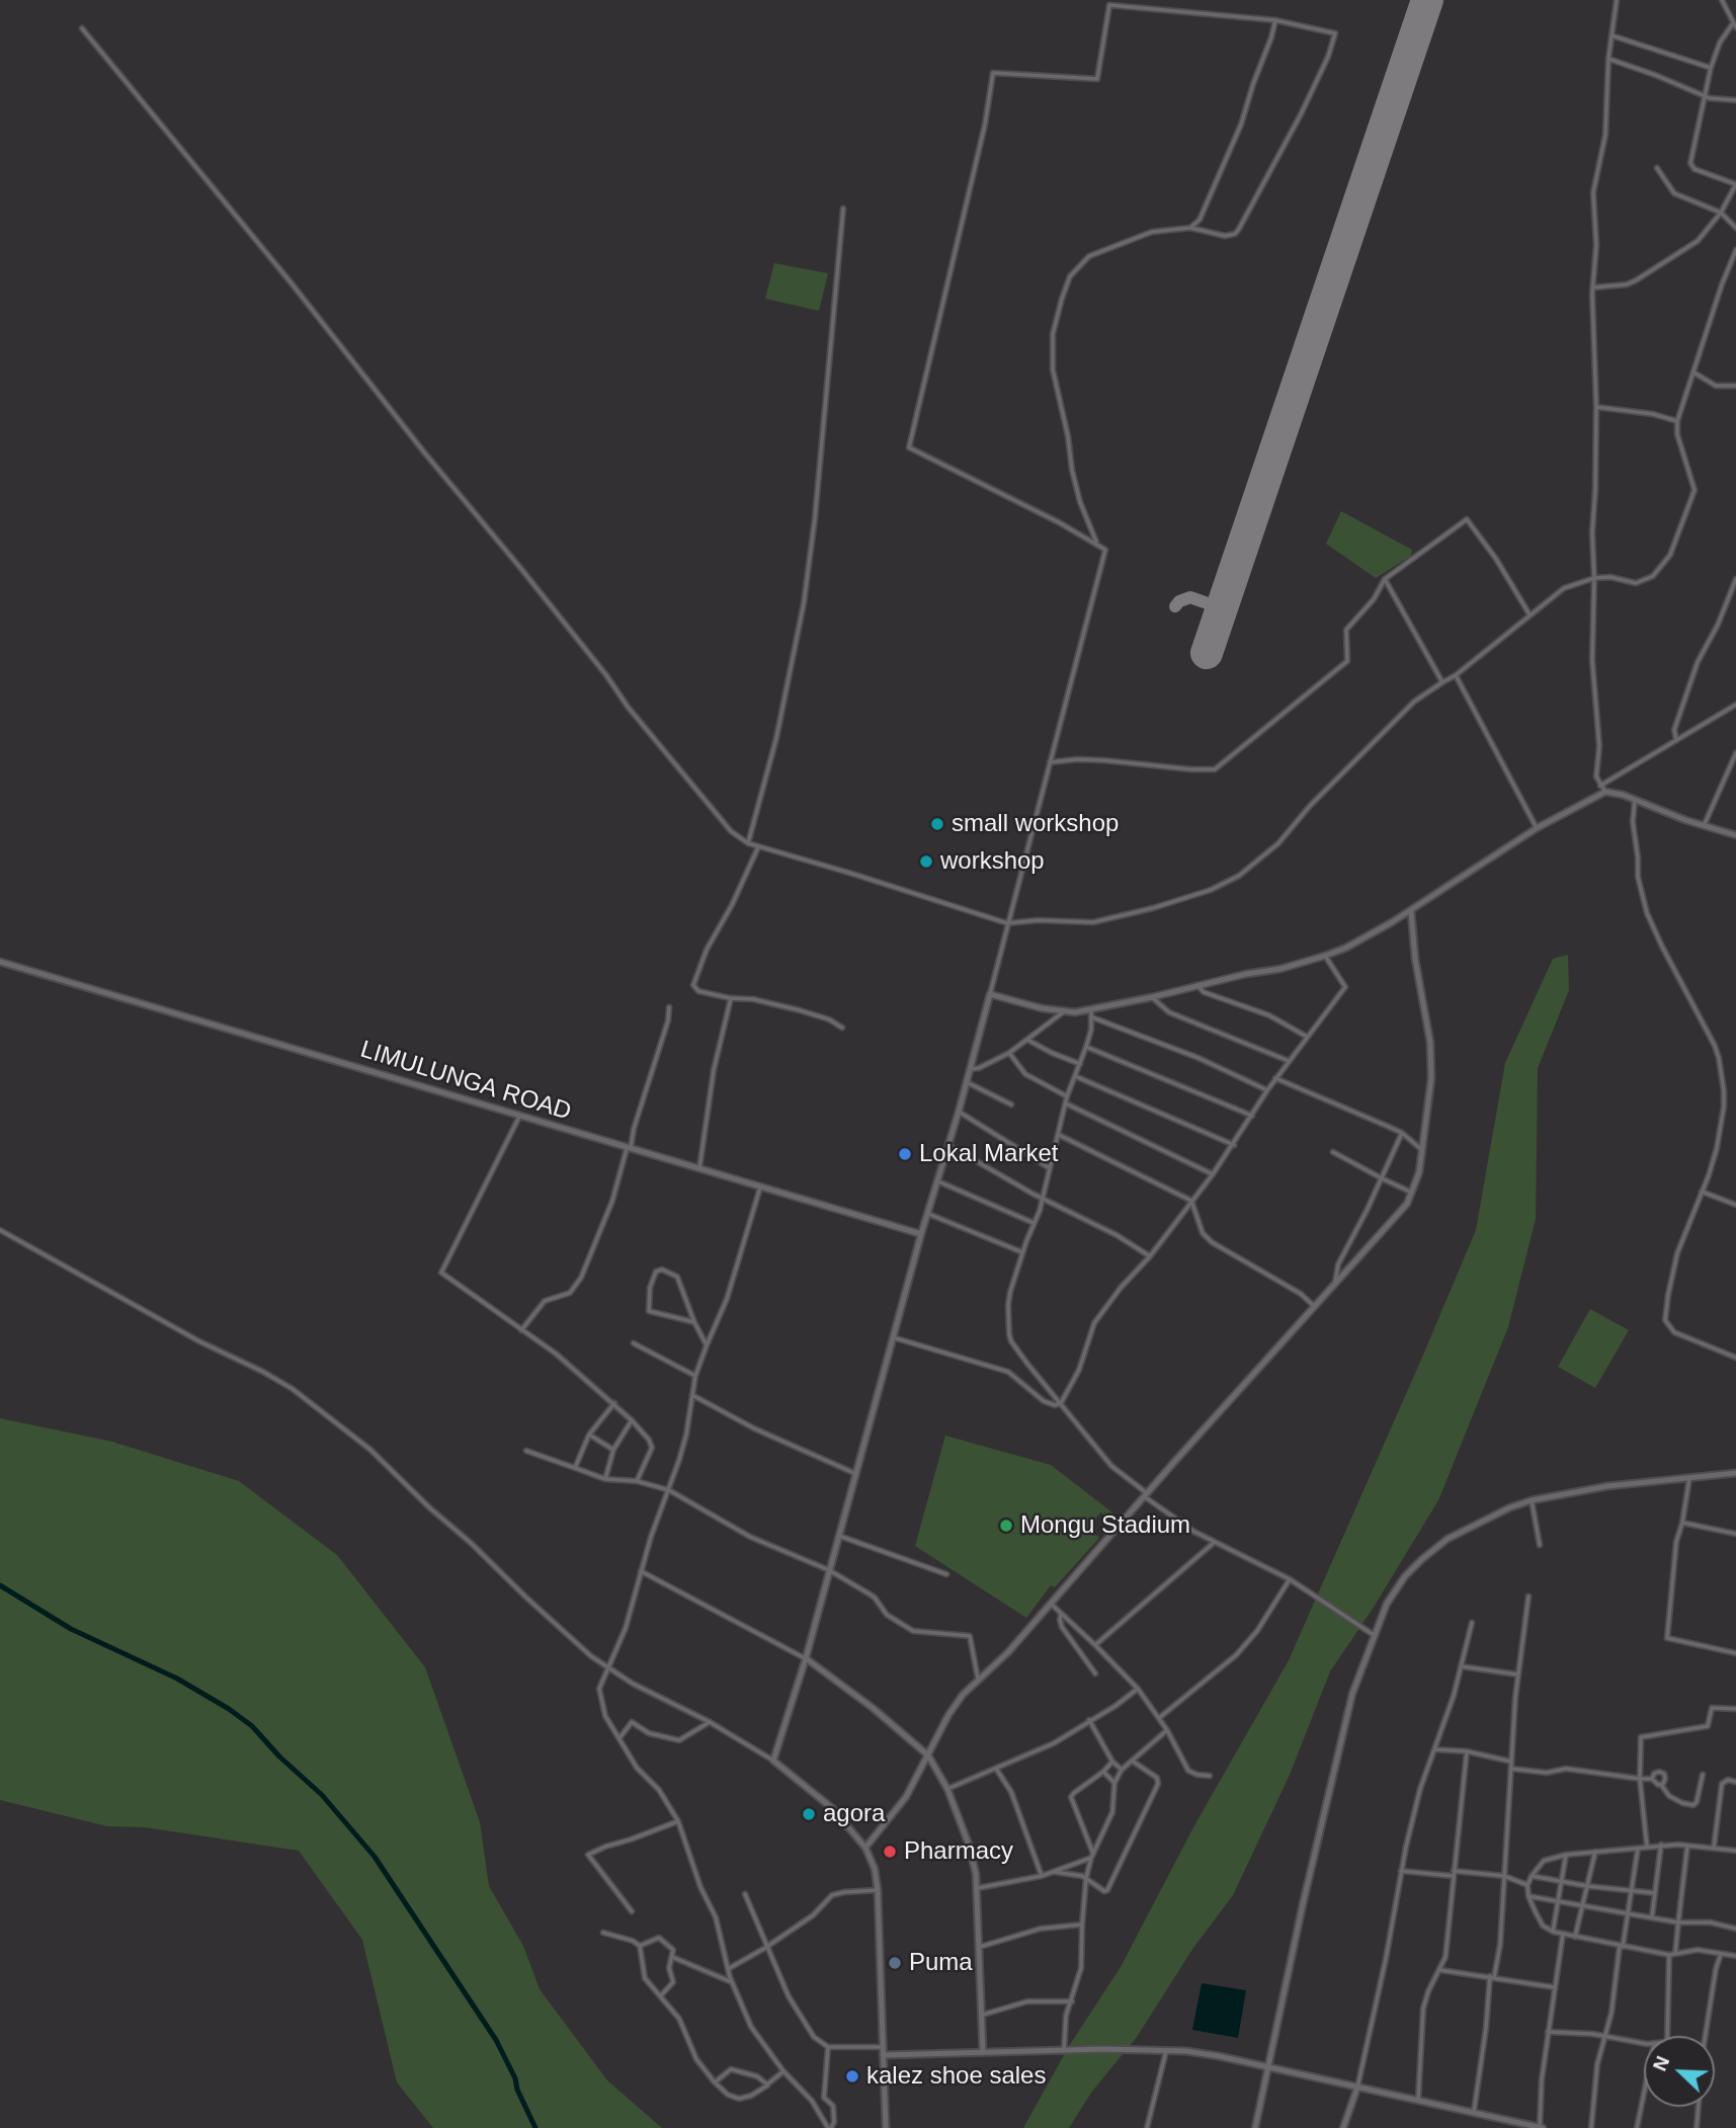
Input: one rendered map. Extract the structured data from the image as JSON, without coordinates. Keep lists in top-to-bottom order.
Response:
{
  "streets": {
    "main road": ["LIMULUNGA ROAD"]
  },
  "places": [
    "small workshop",
    "workshop",
    "Lokal Market",
    "Mongu Stadium",
    "agora",
    "Pharmacy",
    "Puma",
    "kalez shoe sales"
  ],
  "north": "top left"
}
